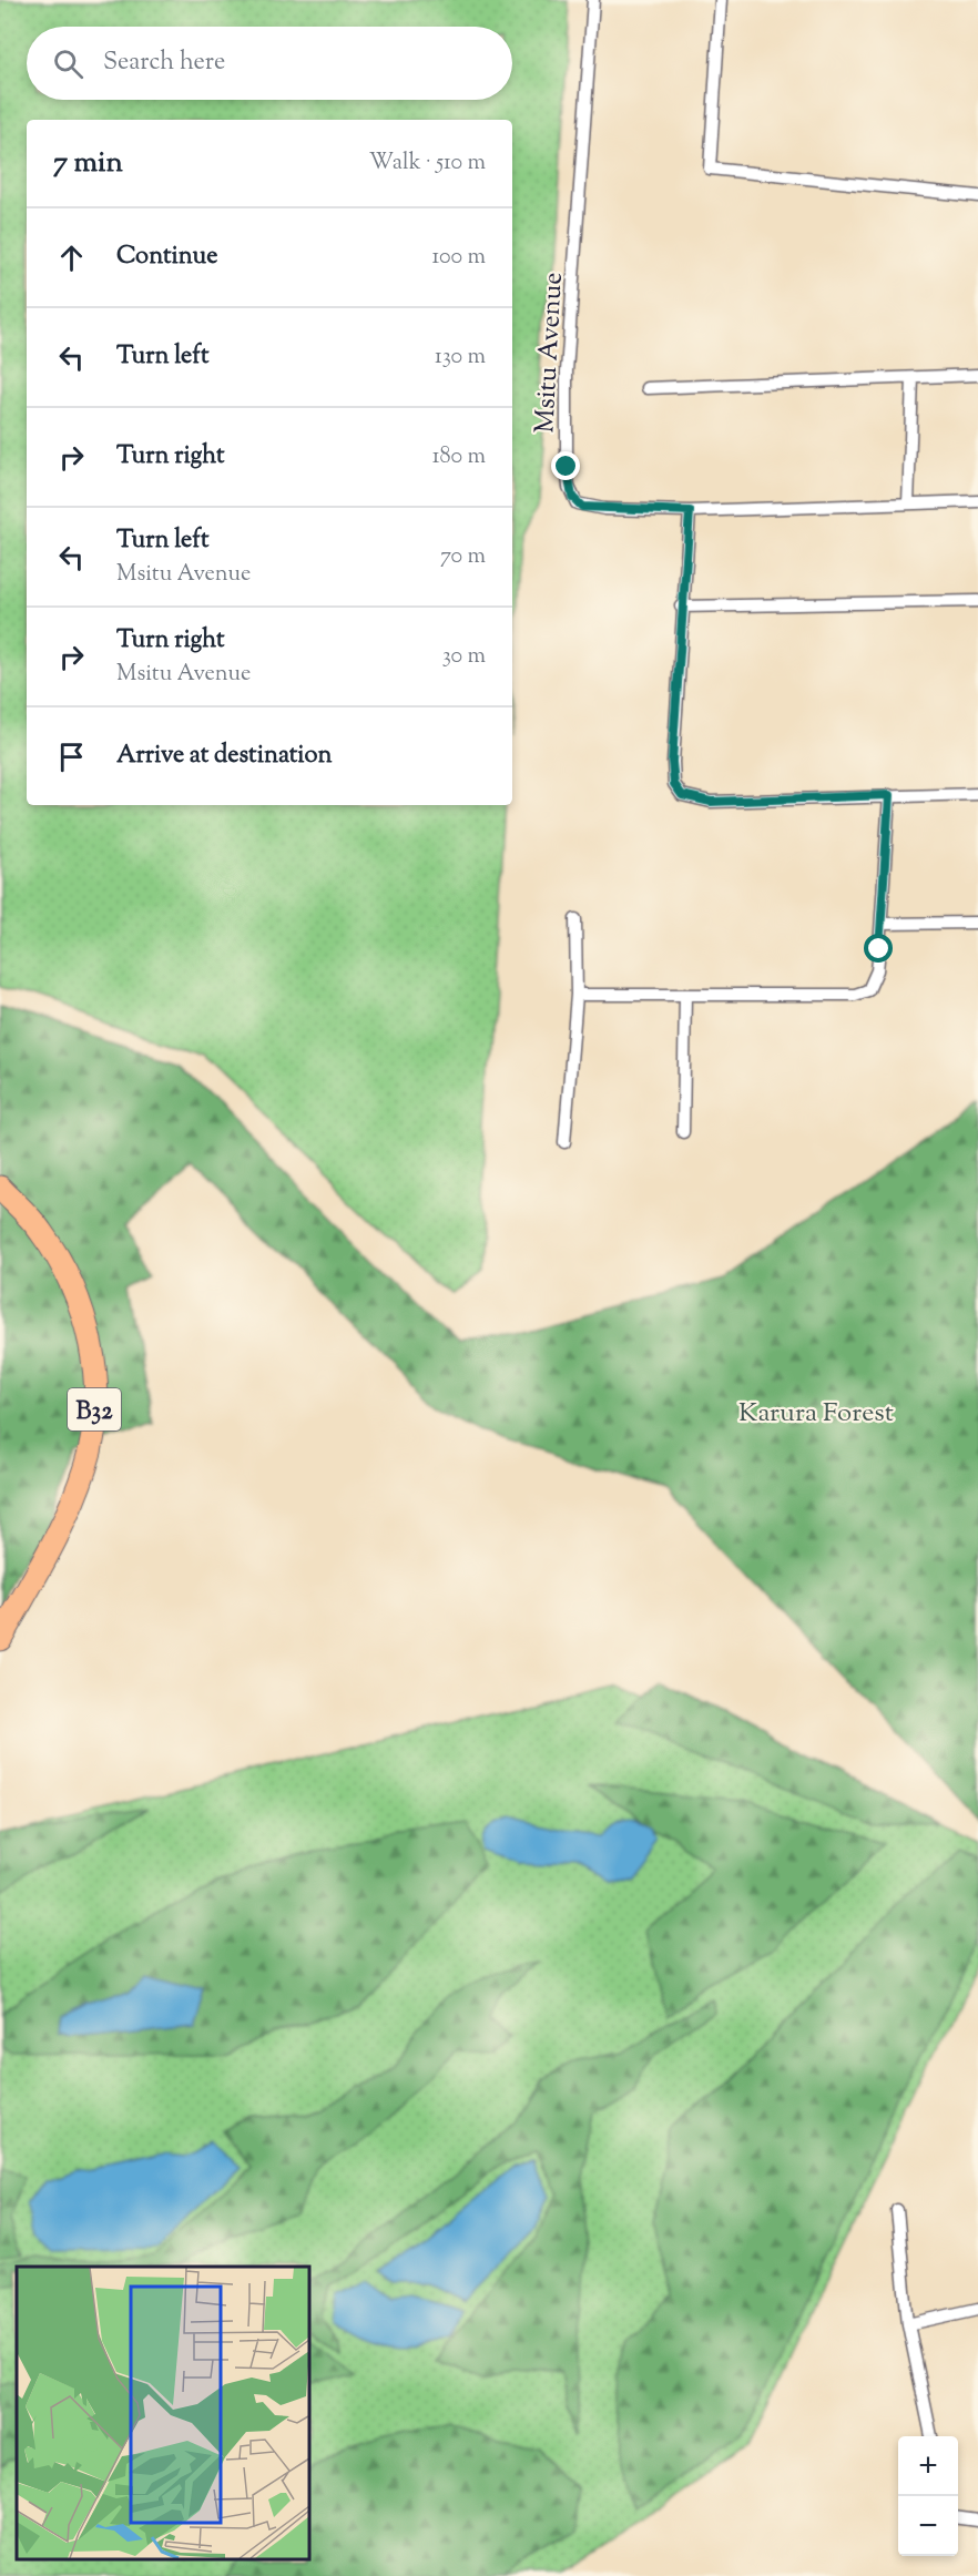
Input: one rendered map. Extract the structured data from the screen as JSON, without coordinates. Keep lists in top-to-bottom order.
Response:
{
  "streets": {
    "highway": ["B32"],
    "street": ["Msitu Avenue"]
  },
  "parks": ["Karura Forest"],
  "page": {
    "search": "Search here",
    "heading": ["7 min", "Walk · 510 m"],
    "list": [
      ["Continue", "100 m"],
      ["Turn left", "130 m"],
      ["Turn right", "180 m"],
      ["Turn left", "Msitu Avenue", "70 m"],
      ["Turn right", "Msitu Avenue", "30 m"],
      "Arrive at destination"
    ],
    "map_buttons": ["+", "−"]
  }
}
